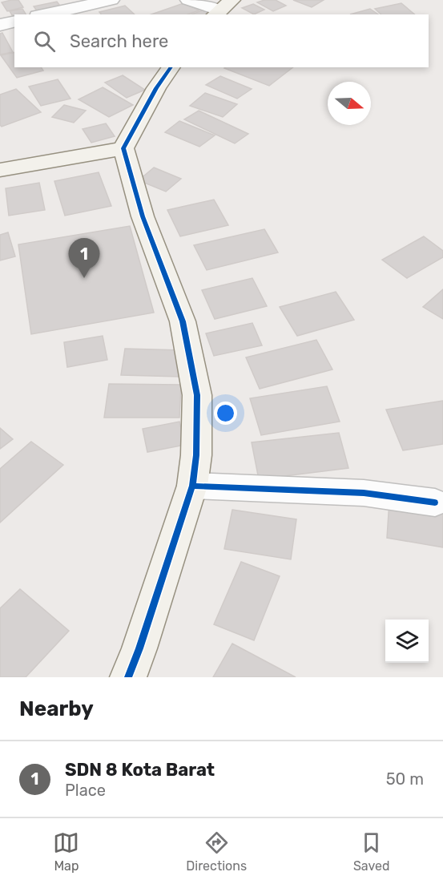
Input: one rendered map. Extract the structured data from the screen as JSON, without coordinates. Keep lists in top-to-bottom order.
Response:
{
  "north": "right",
  "page": {
    "search": "Search here",
    "pins": "1",
    "heading": "Nearby",
    "list": [
      {
        "mark": "1",
        "name": "SDN 8 Kota Barat",
        "note": "Place",
        "value": "50 m"
      }
    ],
    "nav": ["Map", "Directions", "Saved"]
  }
}
